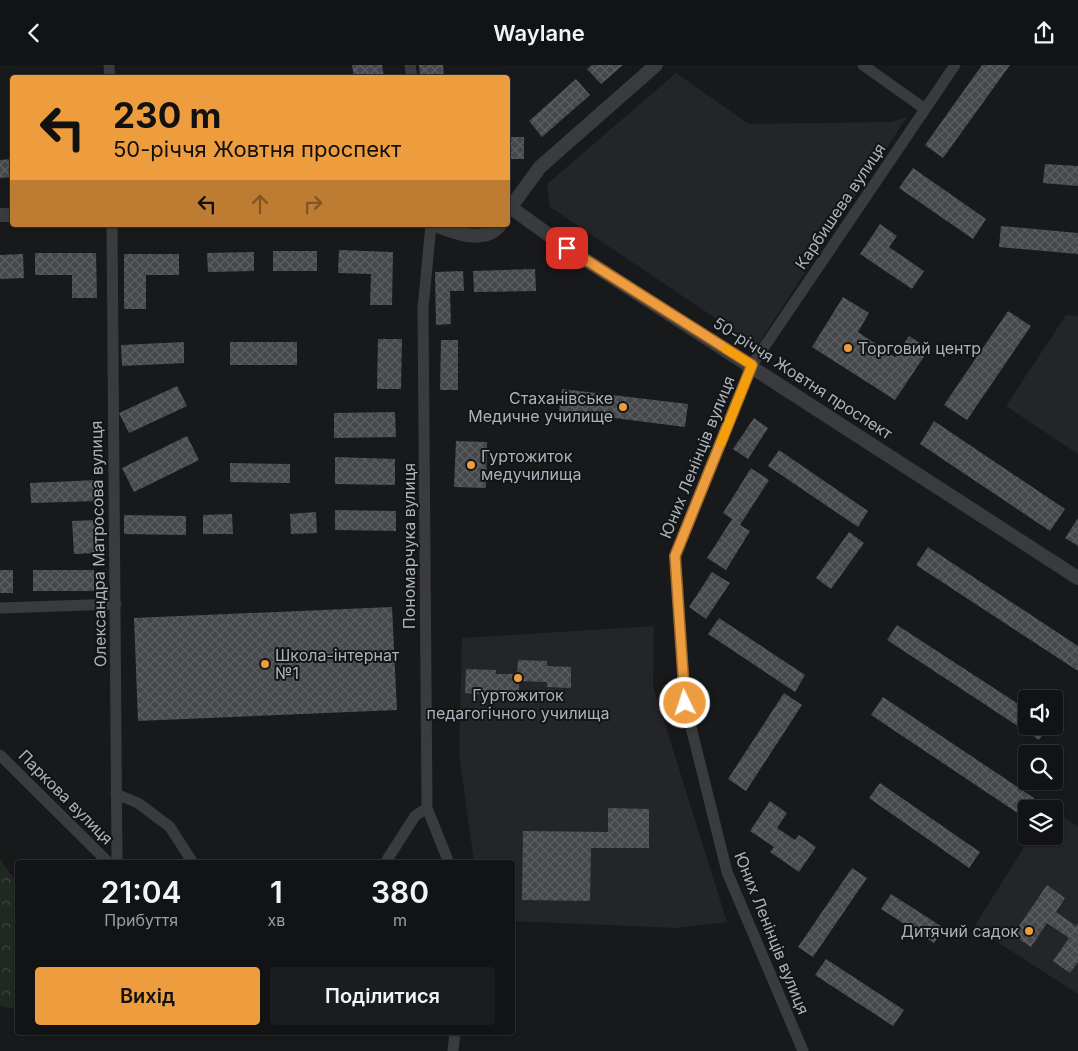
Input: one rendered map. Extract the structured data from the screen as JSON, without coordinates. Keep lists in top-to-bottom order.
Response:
{
  "streets": {
    "street": [
      "Карбишева вулиця",
      "50-річчя Жовтня проспект",
      "Юних Ленінців вулиця",
      "Олександра Матросова вулиця",
      "Пономарчука вулиця",
      "Паркова вулиця"
    ]
  },
  "crossings": [
    ["Карбишева вулиця", "50-річчя Жовтня проспект"],
    ["Карбишева вулиця", "Юних Ленінців вулиця"],
    ["50-річчя Жовтня проспект", "Юних Ленінців вулиця"]
  ],
  "places": [
    "Торговий центр",
    "Стаханівське Медичне училище",
    "Гуртожиток медучилища",
    "Школа-інтернат №1",
    "Гуртожиток педагогічного училища",
    "Дитячий садок"
  ],
  "page": {
    "header": "Waylane",
    "turn": ["230 m", "50-річчя Жовтня проспект"],
    "eta": [
      "21:04",
      "Прибуття",
      "1",
      "хв",
      "380",
      "m"
    ],
    "buttons": ["Вихід", "Поділитися"]
  }
}
